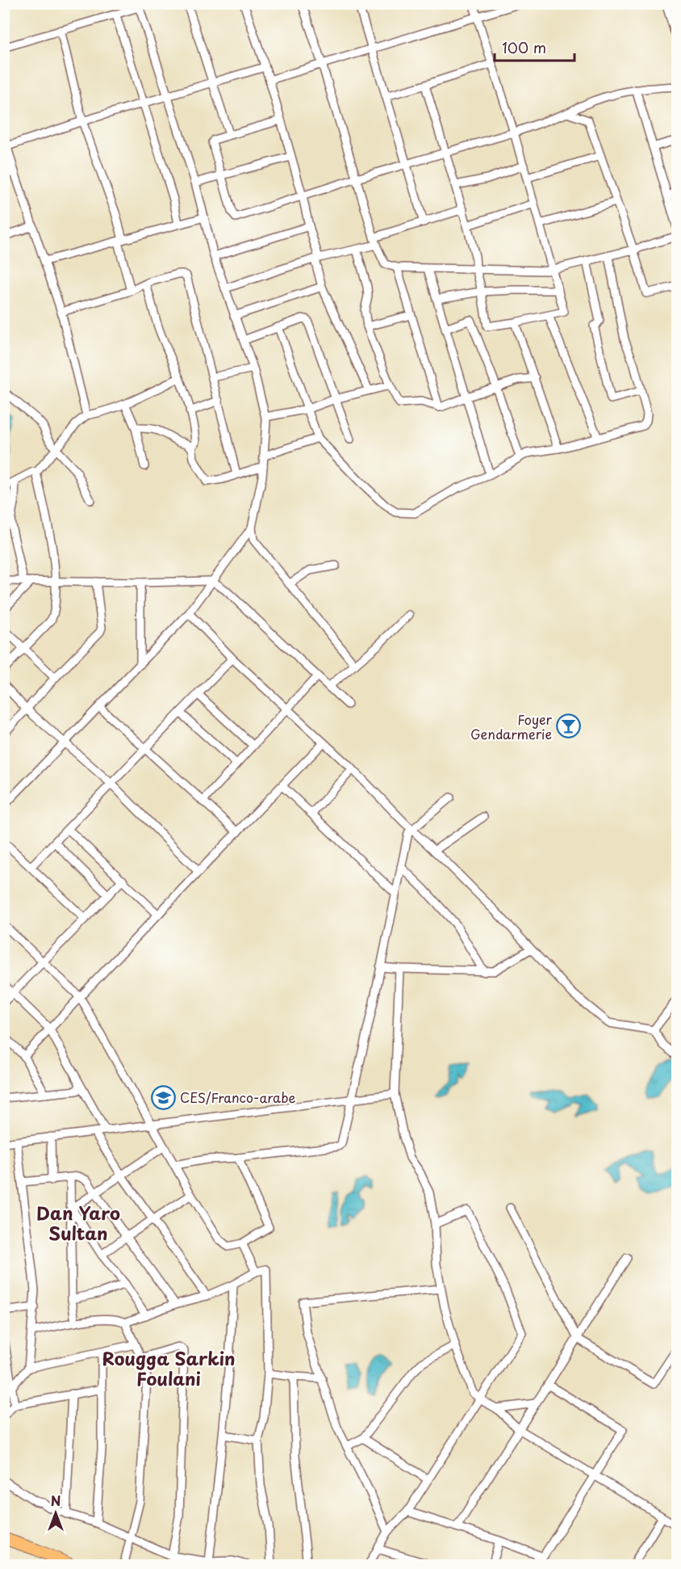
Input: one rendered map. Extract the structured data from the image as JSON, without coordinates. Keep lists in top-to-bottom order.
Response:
{
  "districts": ["Dan Yaro Sultan", "Rougga Sarkin Foulani"],
  "places": {
    "bar": ["Foyer Gendarmerie"],
    "school or university": ["CES/Franco-arabe"]
  },
  "scale_bar": "100 m",
  "north": "top"
}
